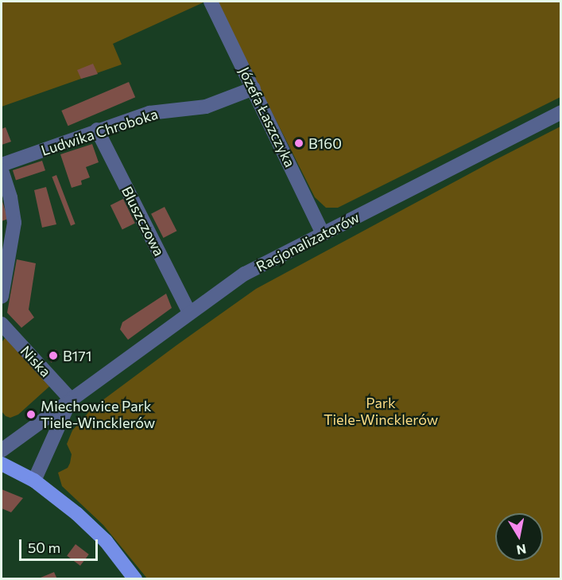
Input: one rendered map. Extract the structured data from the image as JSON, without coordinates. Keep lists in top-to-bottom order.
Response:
{
  "streets": {
    "street": [
      "Józefa Łaszczyka",
      "Ludwika Chroboka",
      "Bluszczowa",
      "Racjonalizatorów",
      "Niska"
    ]
  },
  "crossings": [
    ["Józefa Łaszczyka", "Ludwika Chroboka"],
    ["Józefa Łaszczyka", "Racjonalizatorów"],
    ["Ludwika Chroboka", "Bluszczowa"],
    ["Bluszczowa", "Racjonalizatorów"],
    ["Racjonalizatorów", "Niska"]
  ],
  "parks": ["Park Tiele-Wincklerów"],
  "places": ["B160", "B171", "Miechowice Park Tiele-Wincklerów"],
  "scale_bar": "50 m",
  "north": "bottom"
}
